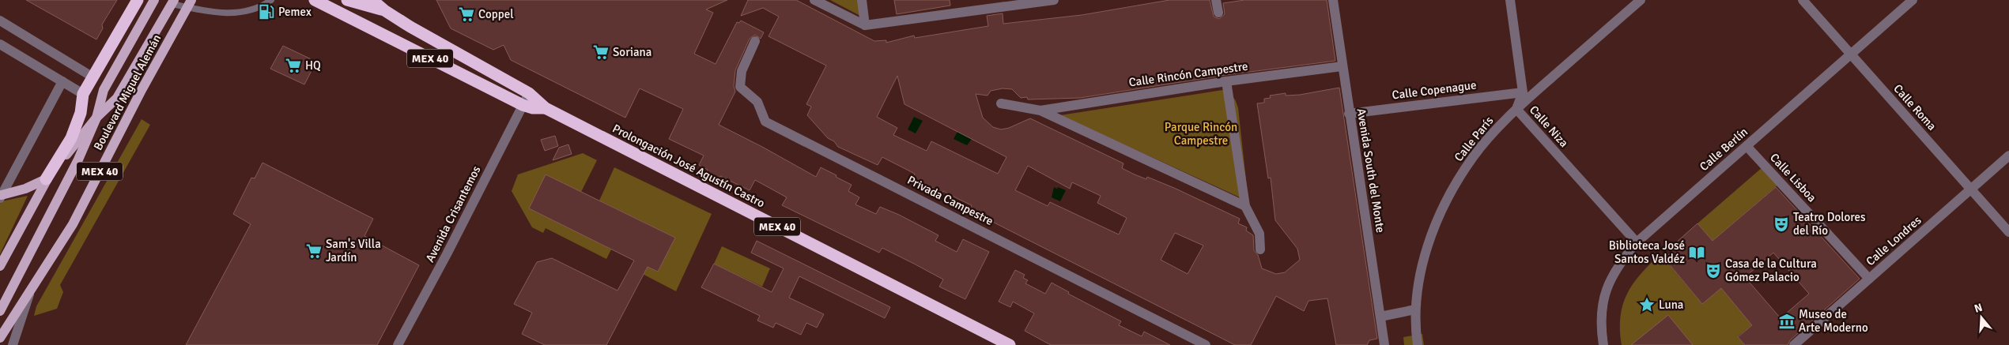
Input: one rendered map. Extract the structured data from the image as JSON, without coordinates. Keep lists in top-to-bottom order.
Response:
{
  "streets": {
    "highway": ["MEX 40", "Prolongación José Agustín Castro"],
    "main road": ["Boulevard Miguel Alemán"],
    "street": [
      "Calle Rincón Campestre",
      "Calle Copenague",
      "Calle Roma",
      "Calle Niza",
      "Calle París",
      "Calle Berlín",
      "Avenida South del Monte",
      "Calle Lisboa",
      "Privada Campestre",
      "Avenida Crisantemos",
      "Calle Londres"
    ]
  },
  "crossings": [
    ["Calle Rincón Campestre", "Avenida South del Monte"],
    ["Calle Copenague", "Calle Niza"],
    ["Calle Copenague", "Avenida South del Monte"],
    ["Calle Roma", "Calle Berlín"],
    ["Calle Roma", "Calle Londres"],
    ["Calle Niza", "Calle París"],
    ["Calle Niza", "Calle Berlín"],
    ["Calle Berlín", "Calle Lisboa"],
    ["Prolongación José Agustín Castro", "Avenida Crisantemos"],
    ["Calle Lisboa", "Calle Londres"]
  ],
  "parks": ["Parque Rincón Campestre"],
  "places": {
    "fuel station": ["Pemex"],
    "supermarket": [
      "Coppel",
      "Soriana",
      "HQ",
      "Sam's Villa Jardín"
    ],
    "theatre": ["Teatro Dolores del Río", "Casa de la Cultura Gómez Palacio"],
    "library": ["Biblioteca José Santos Valdéz"],
    "place": ["Luna"],
    "museum": ["Museo de Arte Moderno"]
  },
  "north": "top"
}
